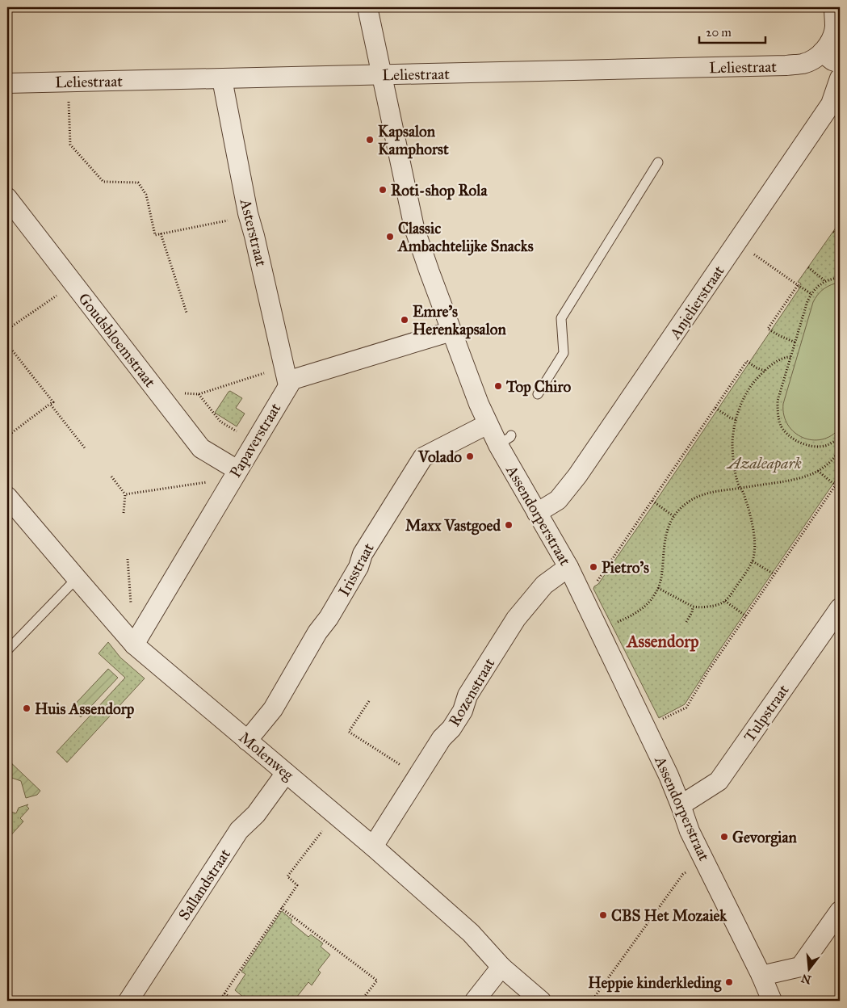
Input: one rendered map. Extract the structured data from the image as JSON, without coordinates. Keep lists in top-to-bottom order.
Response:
{
  "streets": {
    "street": [
      "Leliestraat",
      "Asterstraat",
      "Anjelierstraat",
      "Goudsbloemstraat",
      "Papaverstraat",
      "Assendorperstraat",
      "Irisstraat",
      "Rozenstraat",
      "Tulpstraat",
      "Molenweg",
      "Sallandstraat"
    ]
  },
  "crossings": [
    ["Leliestraat", "Asterstraat"],
    ["Leliestraat", "Assendorperstraat"],
    ["Asterstraat", "Papaverstraat"],
    ["Anjelierstraat", "Assendorperstraat"],
    ["Goudsbloemstraat", "Papaverstraat"],
    ["Papaverstraat", "Assendorperstraat"],
    ["Papaverstraat", "Molenweg"],
    ["Assendorperstraat", "Irisstraat"],
    ["Assendorperstraat", "Rozenstraat"],
    ["Assendorperstraat", "Tulpstraat"],
    ["Irisstraat", "Molenweg"],
    ["Rozenstraat", "Molenweg"],
    ["Molenweg", "Sallandstraat"]
  ],
  "districts": ["Assendorp"],
  "parks": ["Azaleapark"],
  "places": [
    "Kapsalon Kamphorst",
    "Roti-shop Rola",
    "Classic Ambachtelijke Snacks",
    "Emre's Herenkapsalon",
    "Top Chiro",
    "Volado",
    "Maxx Vastgoed",
    "Pietro's",
    "Huis Assendorp",
    "Gevorgian",
    "CBS Het Mozaiek",
    "Heppie kinderkleding"
  ],
  "scale_bar": "20 m",
  "north": "bottom"
}
